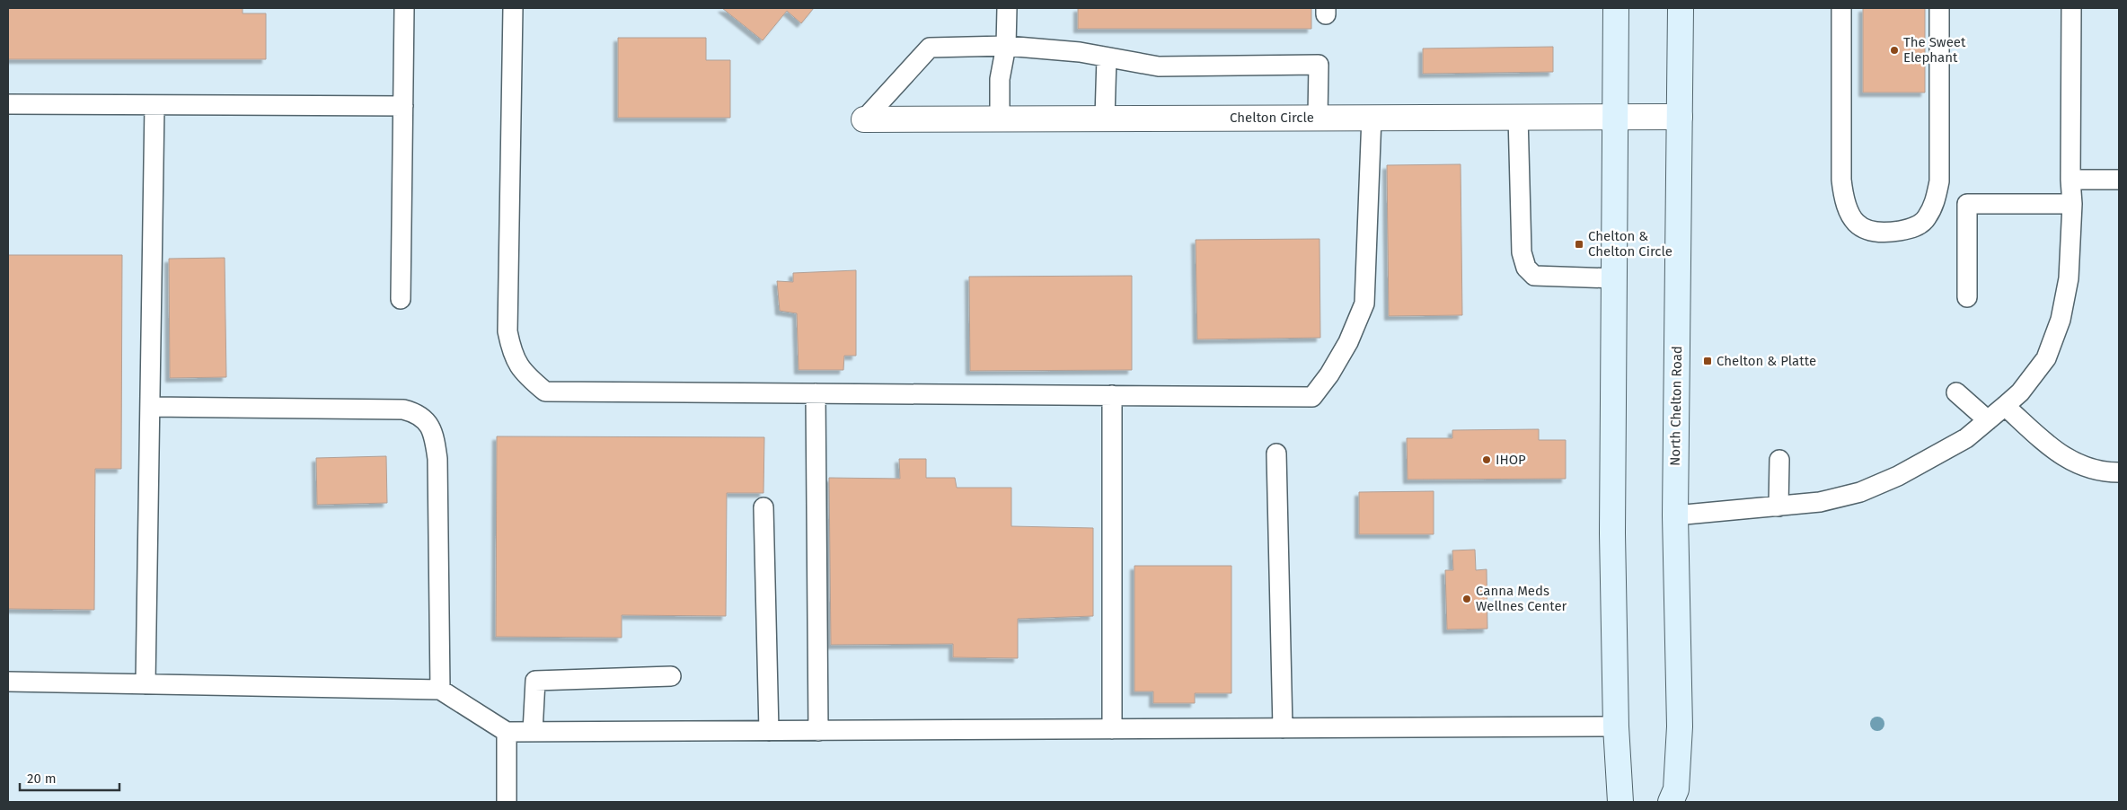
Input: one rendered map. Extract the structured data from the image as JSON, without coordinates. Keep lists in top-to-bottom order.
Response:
{
  "streets": {
    "main road": ["North Chelton Road"],
    "street": ["Chelton Circle"]
  },
  "crossings": [
    ["Chelton Circle", "North Chelton Road"]
  ],
  "places": {
    "other": ["The Sweet Elephant", "IHOP", "Canna Meds Wellnes Center"],
    "transit": ["Chelton & Chelton Circle", "Chelton & Platte"]
  },
  "scale_bar": "20 m"
}
